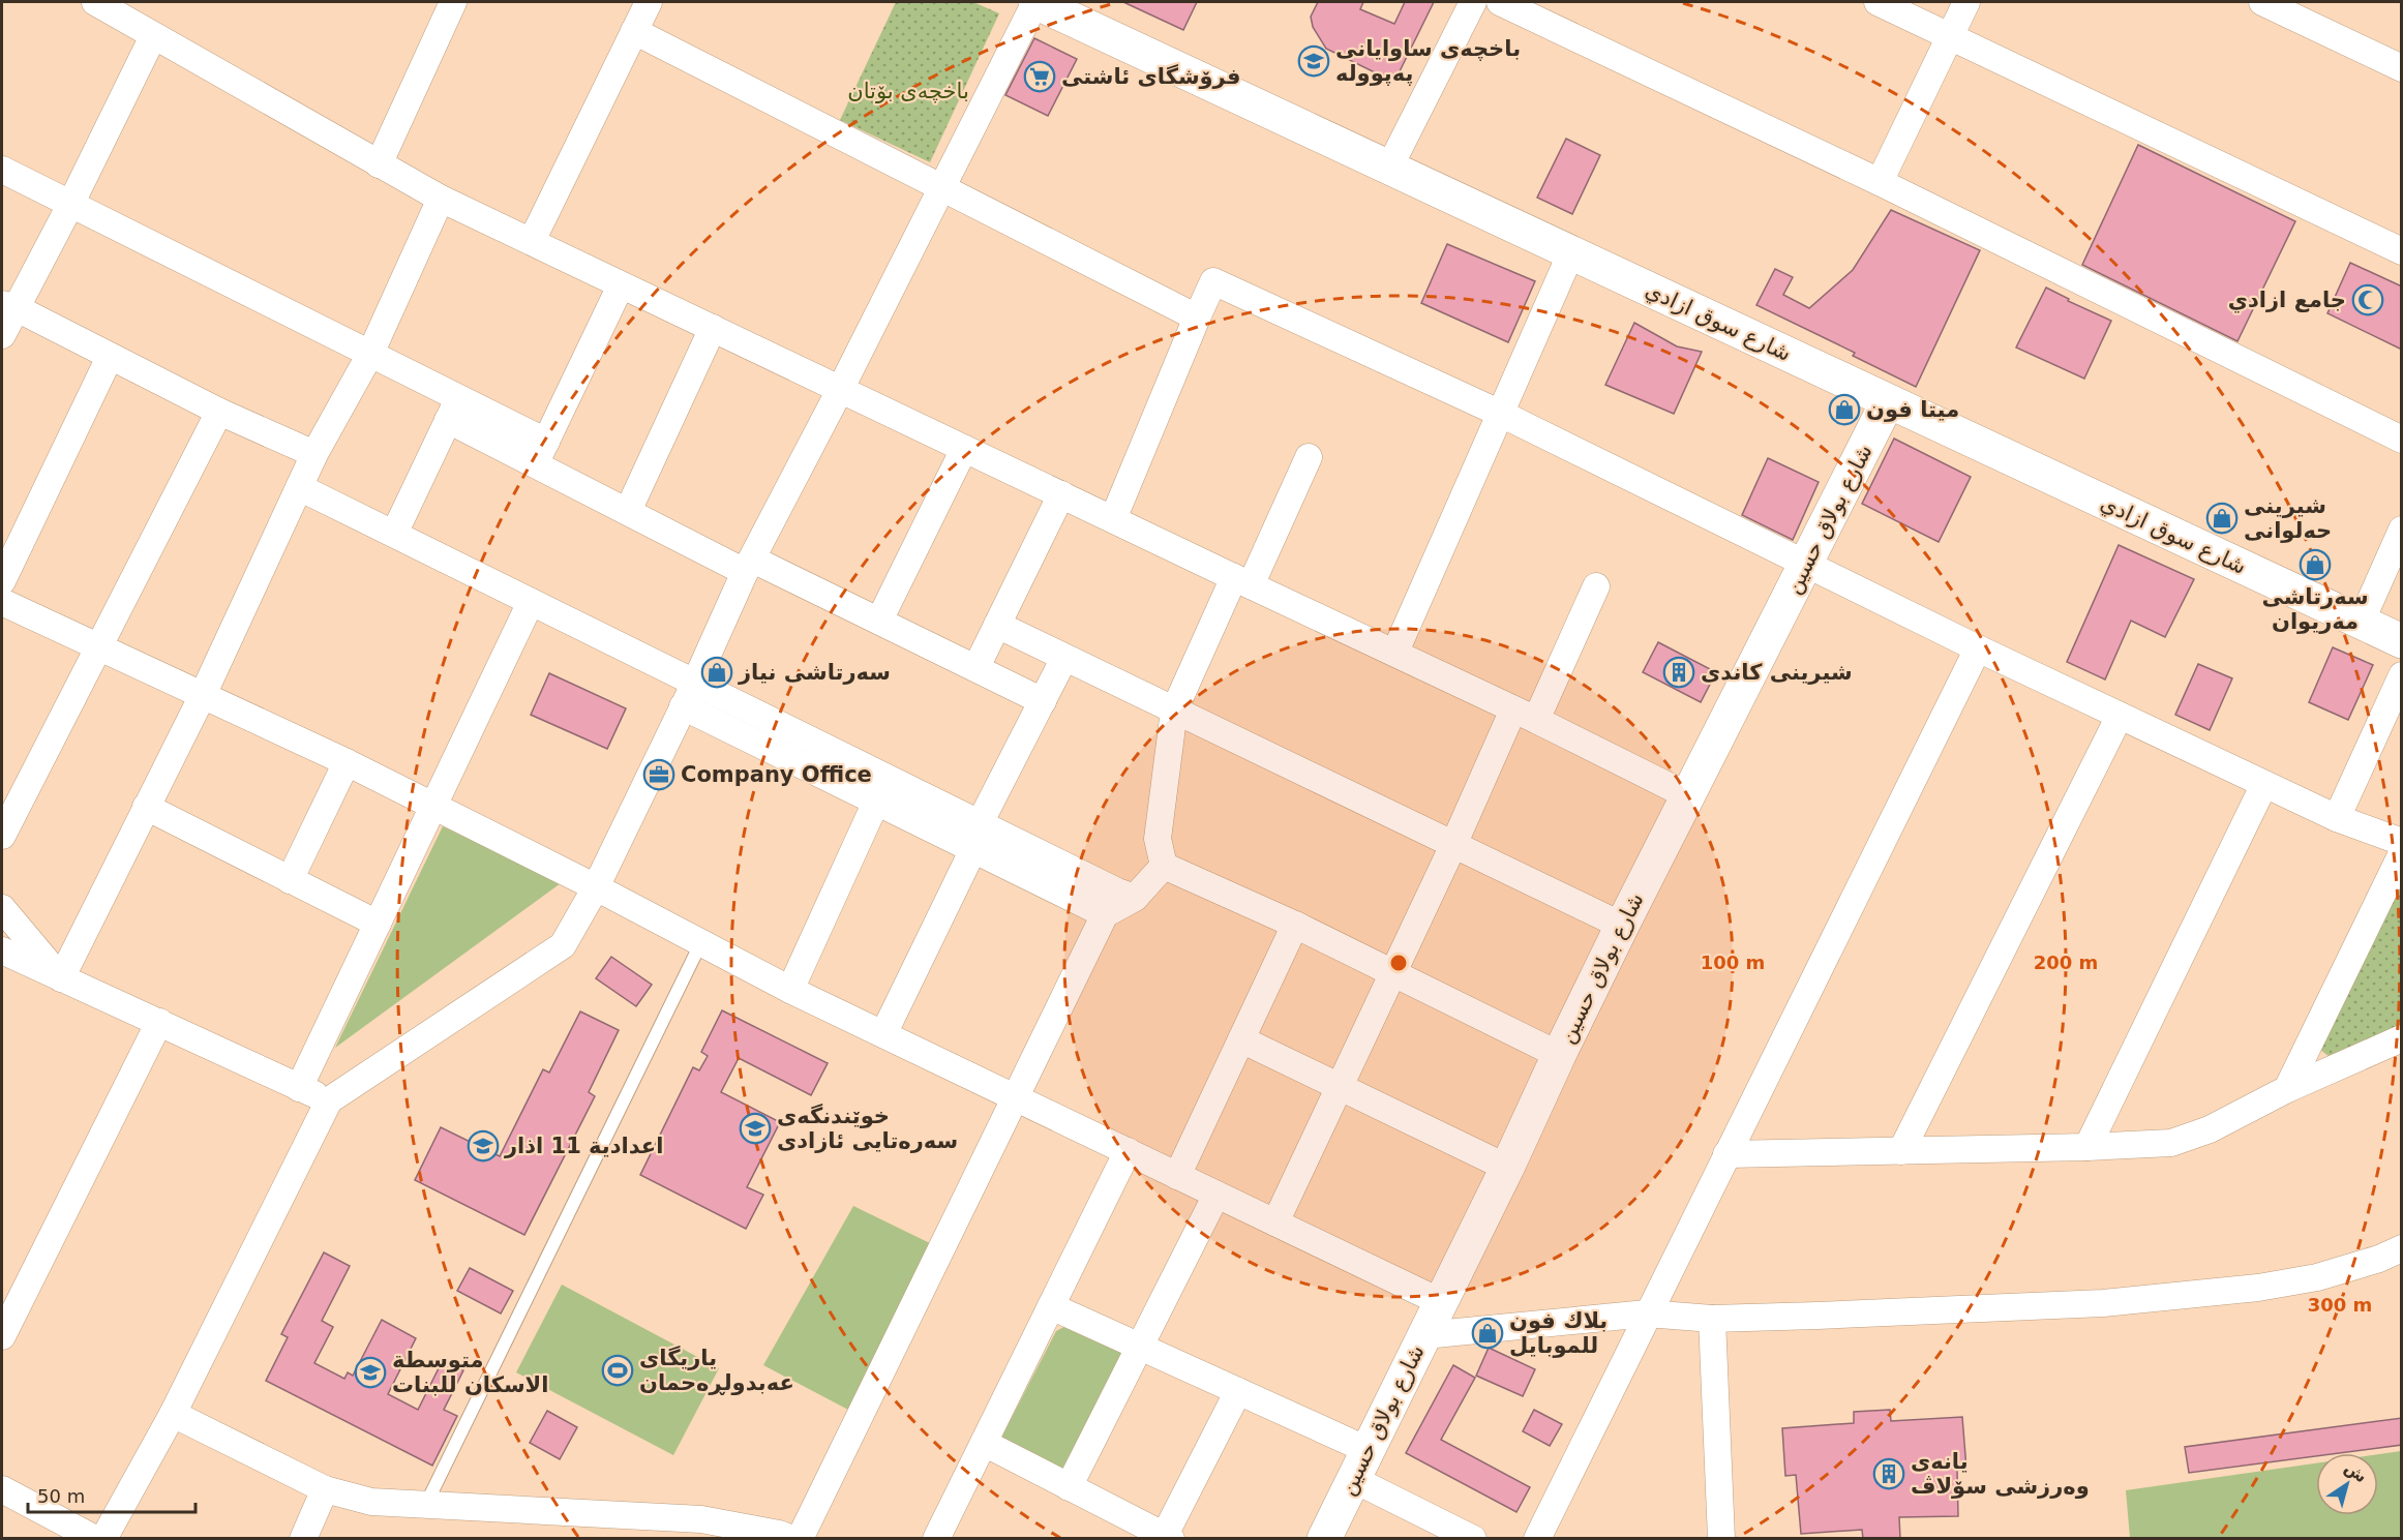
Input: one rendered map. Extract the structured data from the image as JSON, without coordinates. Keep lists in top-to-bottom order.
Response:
{
  "streets": {
    "street": ["شارع سوق ازادي", "شارع بولاق حسين"]
  },
  "crossings": [
    ["شارع سوق ازادي", "شارع بولاق حسين"]
  ],
  "parks": ["باخچەی بۆتان"],
  "places": {
    "school or university": [
      "باخچەی ساوایانی پەپوولە",
      "خوێندنگەی سەرەتایی ئازادی",
      "اعدادية 11 اذار",
      "متوسطة الاسكان للبنات"
    ],
    "supermarket": ["فرۆشگای ئاشتی"],
    "mosque": ["جامع ازادي"],
    "shop": [
      "ميتا فون",
      "شیرینی حەلوانی",
      "سەرتاشی مەریوان",
      "سەرتاشی نیاز",
      "بلاك فون للموبايل"
    ],
    "building": ["شیرینی کاندی", "یانەی وەرزشی سۆلاڤ"],
    "office": ["Company Office"],
    "sports": ["یاریگای عەبدولڕەحمان"]
  },
  "scale_bar": "50 m",
  "north": "top right",
  "rings": ["100 m", "200 m", "300 m"]
}
